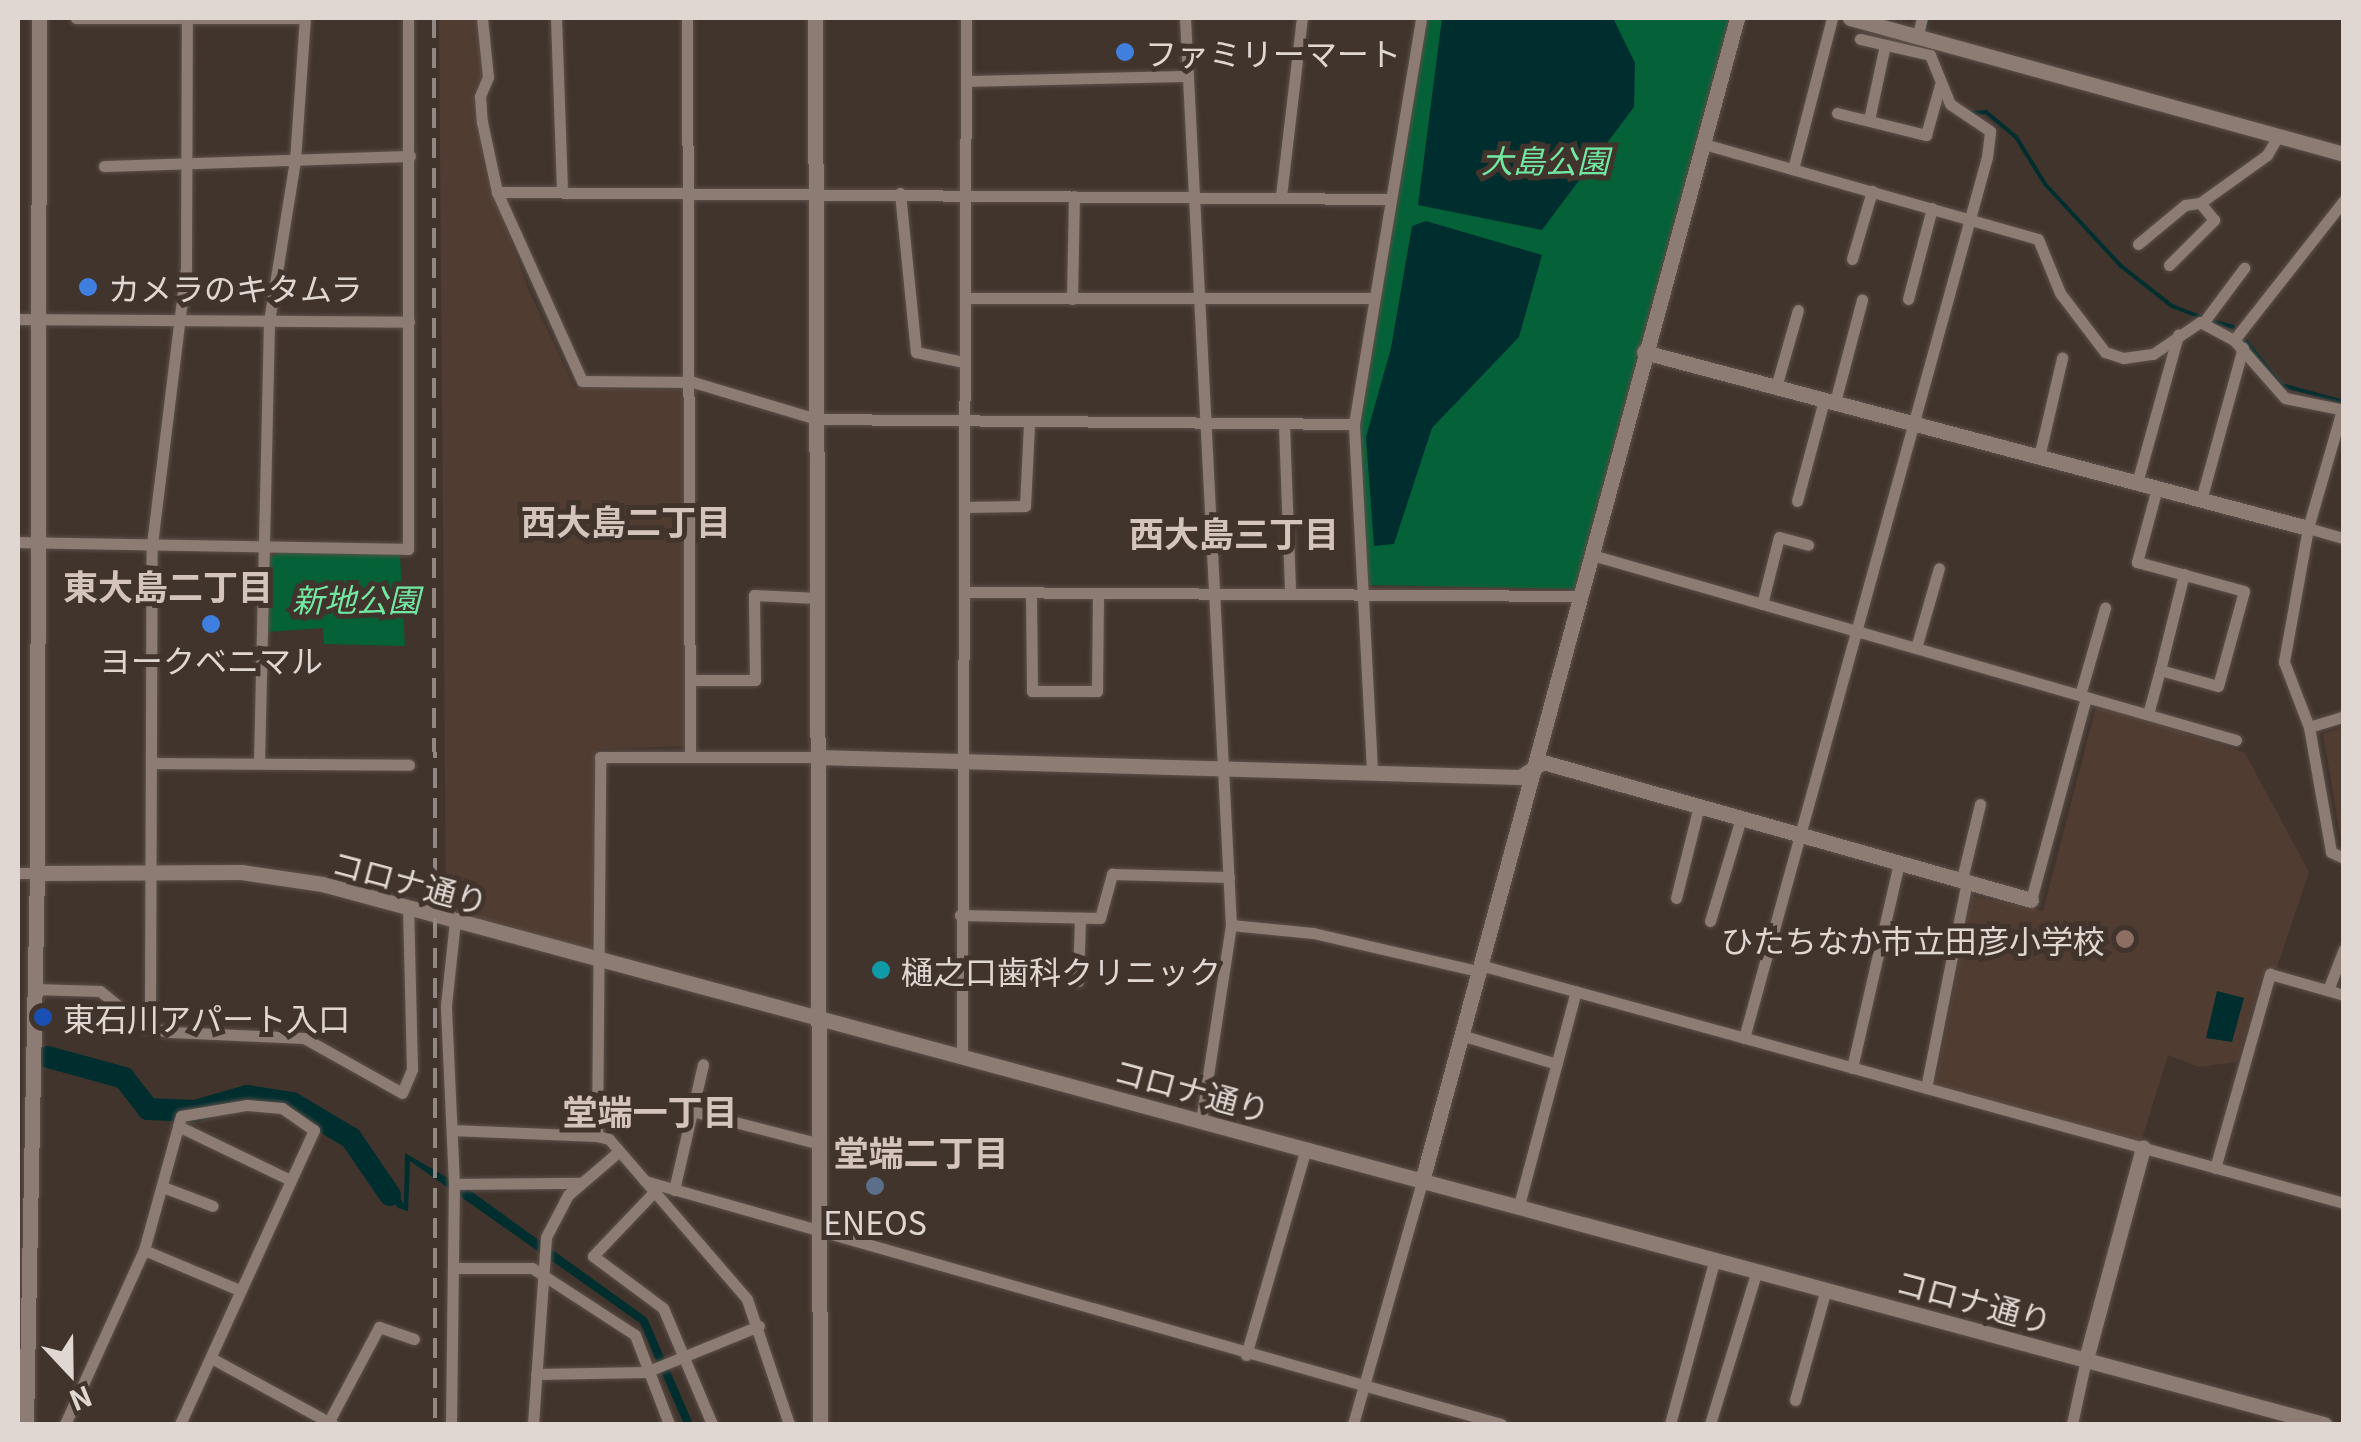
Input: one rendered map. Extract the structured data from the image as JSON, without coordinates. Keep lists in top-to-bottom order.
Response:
{
  "streets": {
    "street": ["コロナ通り"]
  },
  "districts": [
    "西大島二丁目",
    "西大島三丁目",
    "東大島二丁目",
    "堂端一丁目",
    "堂端二丁目"
  ],
  "parks": ["大島公園", "新地公園"],
  "places": [
    "ファミリーマート",
    "カメラのキタムラ",
    "ヨークベニマル",
    "ひたちなか市立田彦小学校",
    "樋之口歯科クリニック",
    "東石川アパート入口",
    "ENEOS"
  ],
  "north": "bottom"
}
